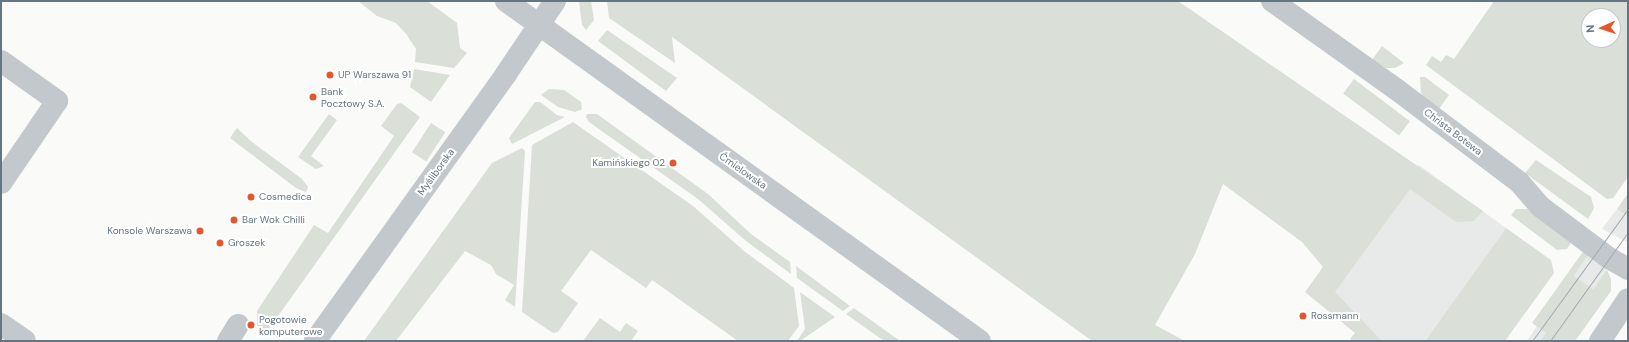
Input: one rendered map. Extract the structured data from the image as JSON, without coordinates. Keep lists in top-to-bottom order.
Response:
{
  "streets": {
    "street": ["Christa Botewa", "Ćmielowska", "Myśliborska"]
  },
  "crossings": [
    ["Ćmielowska", "Myśliborska"]
  ],
  "places": [
    "UP Warszawa 91",
    "Bank Pocztowy S.A.",
    "Kamińskiego 02",
    "Cosmedica",
    "Bar Wok Chilli",
    "Konsole Warszawa",
    "Groszek",
    "Rossmann",
    "Pogotowie komputerowe"
  ],
  "north": "left"
}
